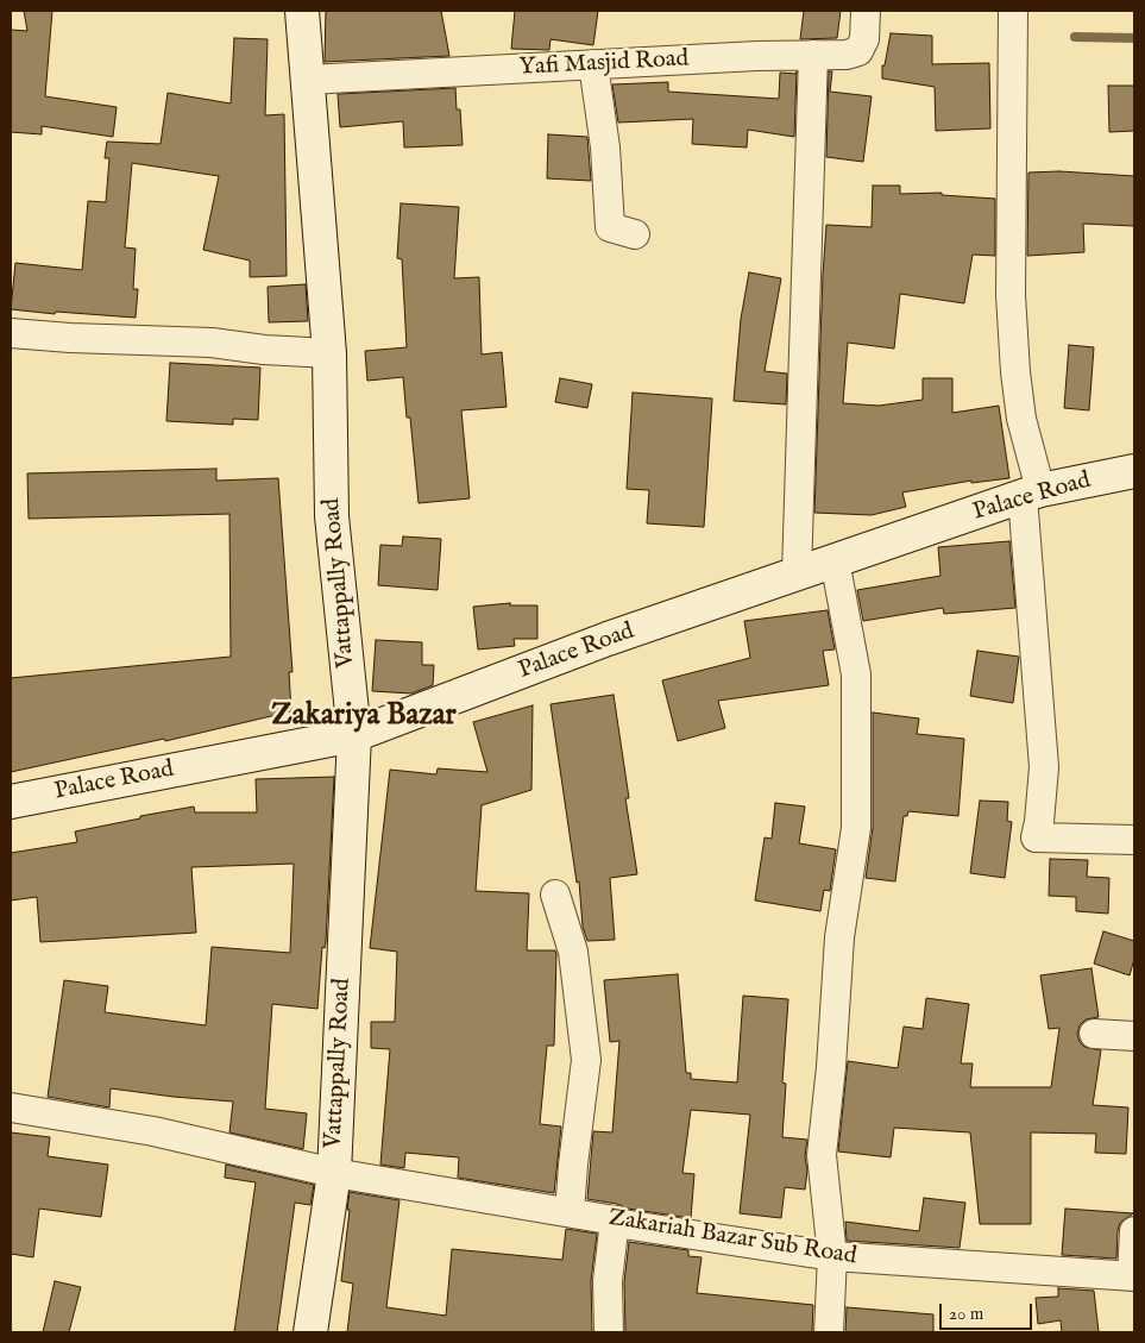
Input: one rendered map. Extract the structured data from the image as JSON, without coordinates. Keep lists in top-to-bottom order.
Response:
{
  "streets": {
    "main road": ["Palace Road", "Vattappally Road"],
    "street": ["Yafi Masjid Road", "Zakariah Bazar Sub Road"]
  },
  "crossings": [
    ["Yafi Masjid Road", "Vattappally Road"],
    ["Palace Road", "Vattappally Road"],
    ["Vattappally Road", "Zakariah Bazar Sub Road"]
  ],
  "districts": ["Zakariya Bazar"],
  "scale_bar": "20 m"
}
